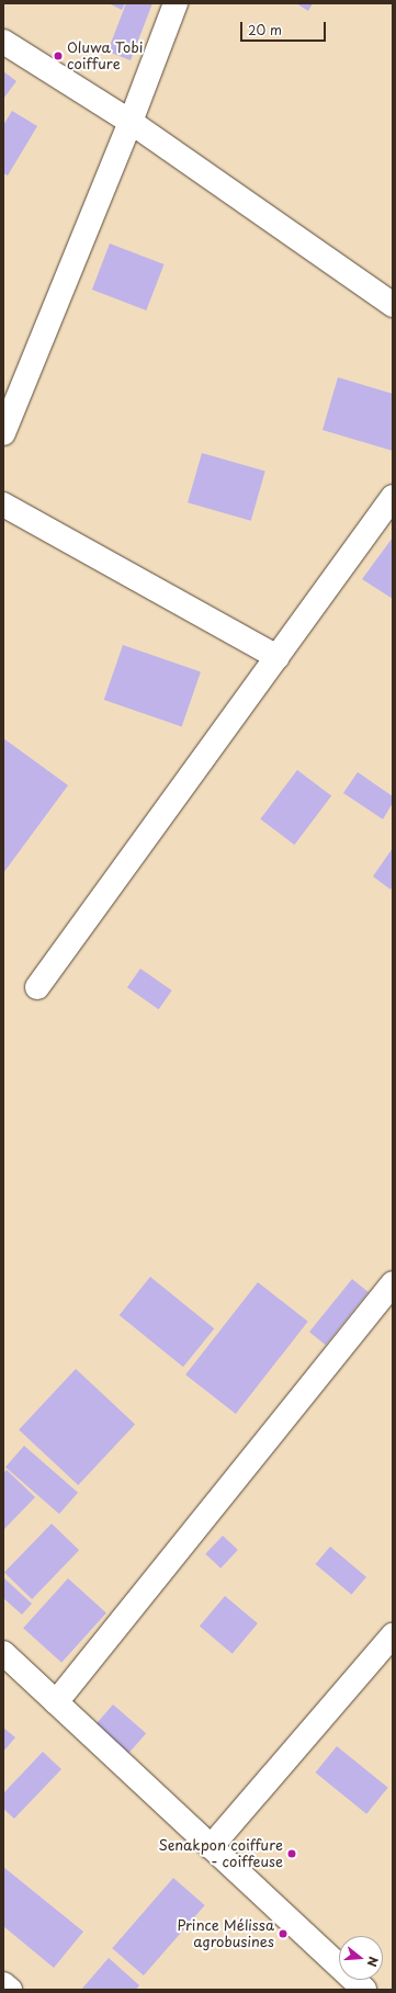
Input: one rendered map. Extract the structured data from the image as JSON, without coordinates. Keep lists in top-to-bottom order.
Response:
{
  "places": ["Oluwa Tobi coiffure", "Senakpon coiffure - coiffeuse", "Prince Mélissa agrobusines"],
  "scale_bar": "20 m",
  "north": "right"
}
